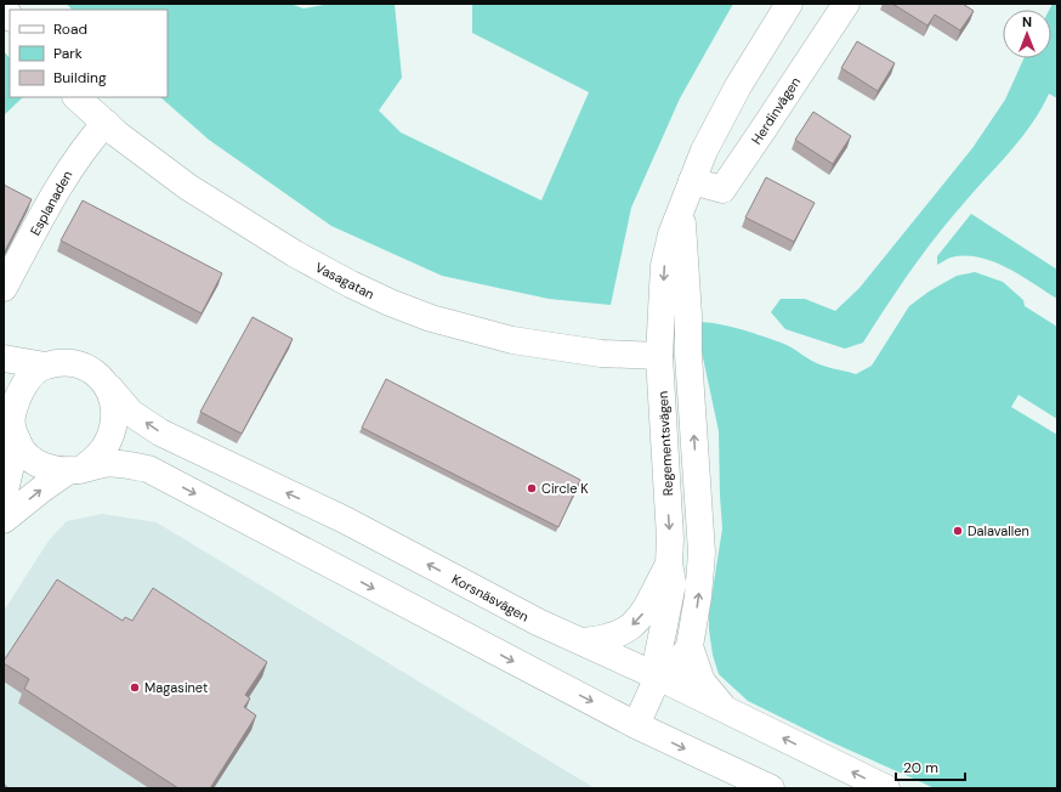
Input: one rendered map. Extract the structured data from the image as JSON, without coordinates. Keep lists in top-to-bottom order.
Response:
{
  "streets": {
    "street": [
      "Herdinvägen",
      "Esplanaden",
      "Vasagatan",
      "Regementsvägen",
      "Korsnäsvägen"
    ]
  },
  "crossings": [
    ["Herdinvägen", "Regementsvägen"],
    ["Esplanaden", "Vasagatan"],
    ["Vasagatan", "Regementsvägen"],
    ["Regementsvägen", "Korsnäsvägen"]
  ],
  "places": ["Circle K", "Dalavallen", "Magasinet"],
  "legend": ["Road", "Park", "Building"],
  "scale_bar": "20 m",
  "north": "top"
}
